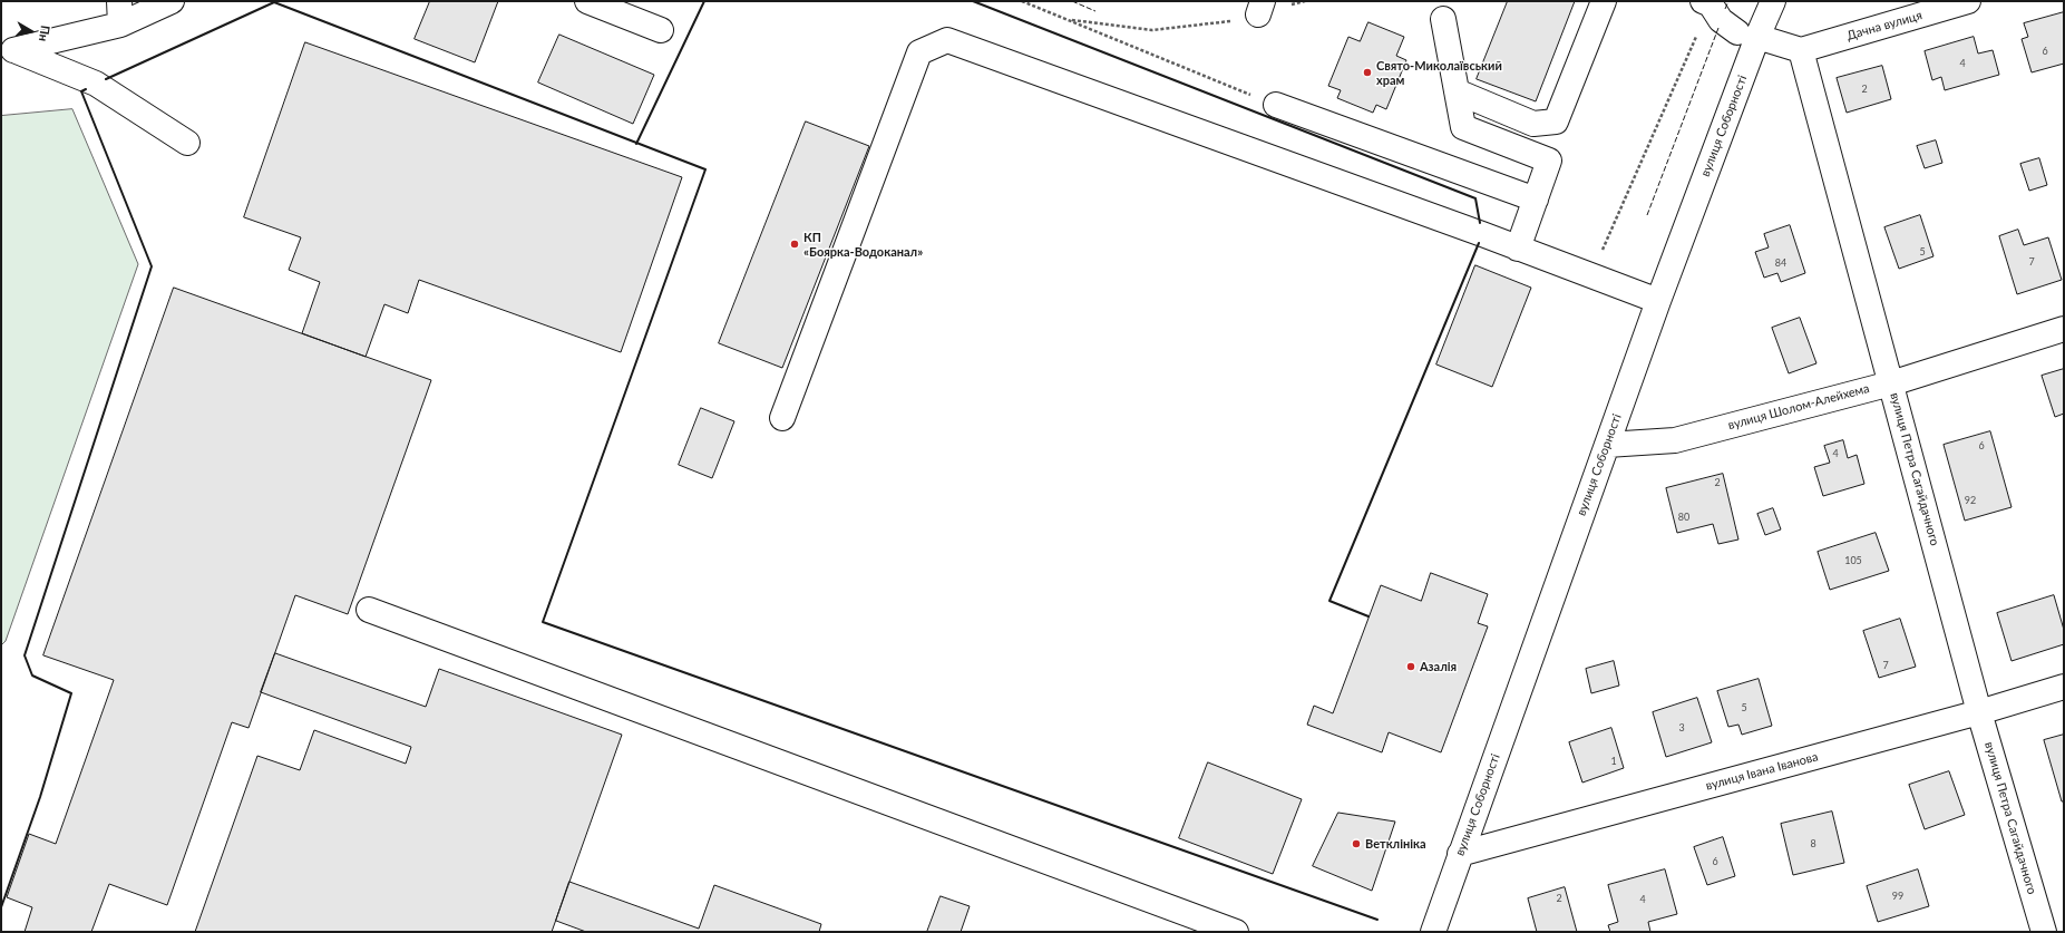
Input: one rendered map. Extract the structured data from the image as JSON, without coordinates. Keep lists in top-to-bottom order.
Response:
{
  "streets": {
    "street": [
      "Дачна вулиця",
      "вулиця Соборності",
      "вулиця Шолом-Алейхема",
      "вулиця Петра Сагайдачного",
      "вулиця Івана Іванова"
    ]
  },
  "crossings": [
    ["Дачна вулиця", "вулиця Петра Сагайдачного"],
    ["вулиця Соборності", "вулиця Шолом-Алейхема"],
    ["вулиця Соборності", "вулиця Івана Іванова"],
    ["вулиця Шолом-Алейхема", "вулиця Петра Сагайдачного"],
    ["вулиця Петра Сагайдачного", "вулиця Івана Іванова"]
  ],
  "places": [
    "Свято-Миколаївський храм",
    "КП «Боярка-Водоканал»",
    "Азалія",
    "Ветклініка"
  ],
  "house_numbers": [
    "6",
    "4",
    "2",
    "5",
    "7",
    "84",
    "6",
    "4",
    "2",
    "92",
    "80",
    "105",
    "7",
    "5",
    "3",
    "1",
    "8",
    "6",
    "99",
    "2",
    "4"
  ],
  "north": "right"
}
